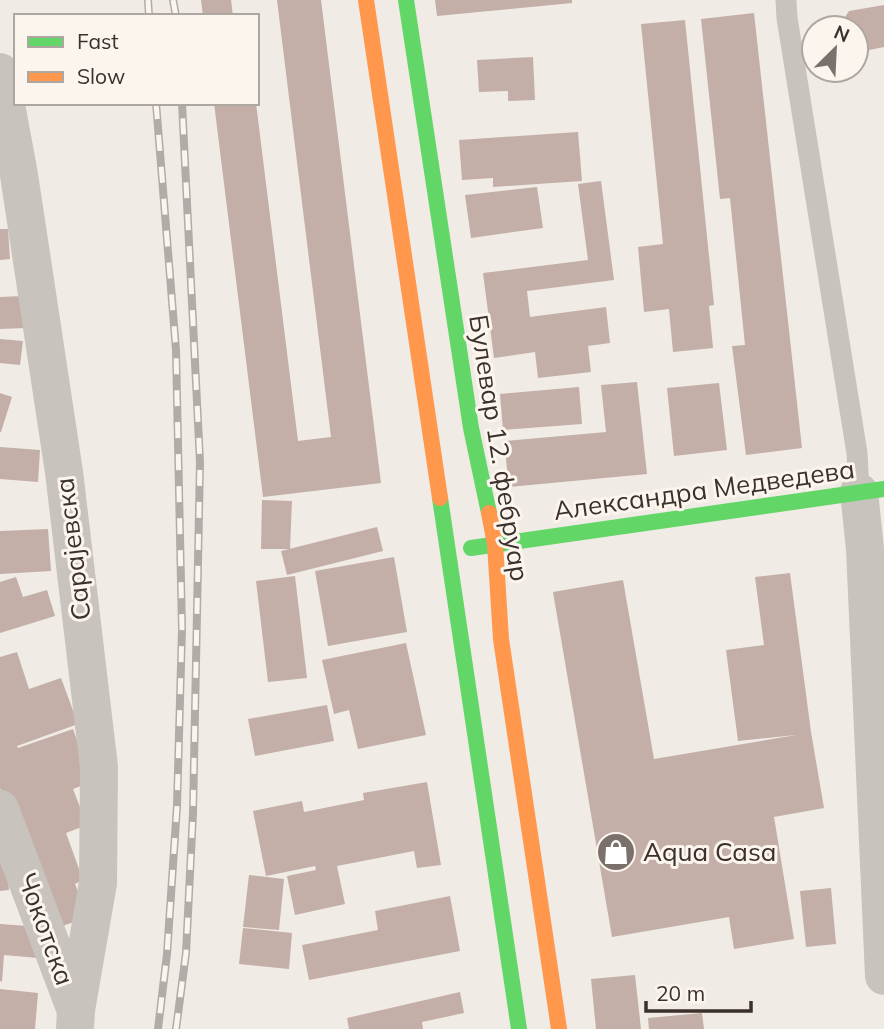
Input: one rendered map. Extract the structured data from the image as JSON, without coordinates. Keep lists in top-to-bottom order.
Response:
{
  "streets": {
    "main road": ["Булевар 12. фебруар", "Александра Медведева"],
    "street": ["Сарајевска", "Чокотска"]
  },
  "crossings": [
    ["Булевар 12. фебруар", "Александра Медведева"],
    ["Сарајевска", "Чокотска"]
  ],
  "places": {
    "shop": ["Aqua Casa"]
  },
  "legend": ["Fast", "Slow"],
  "scale_bar": "20 m",
  "north": "top right"
}
